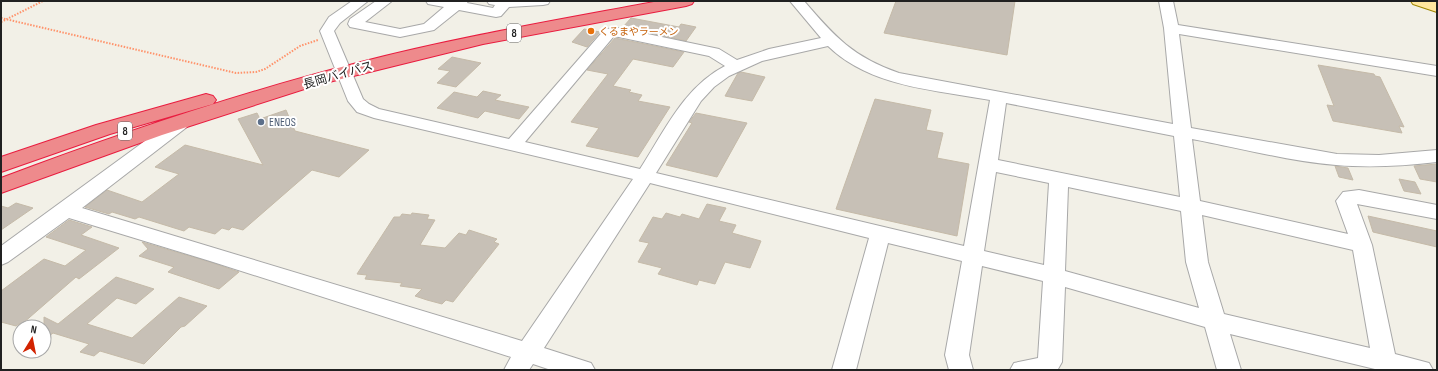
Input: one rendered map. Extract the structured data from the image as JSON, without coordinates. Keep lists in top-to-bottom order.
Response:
{
  "streets": {
    "highway": ["8", "長岡バイパス"]
  },
  "places": ["くるまやラーメン", "ENEOS"],
  "north": "top"
}
